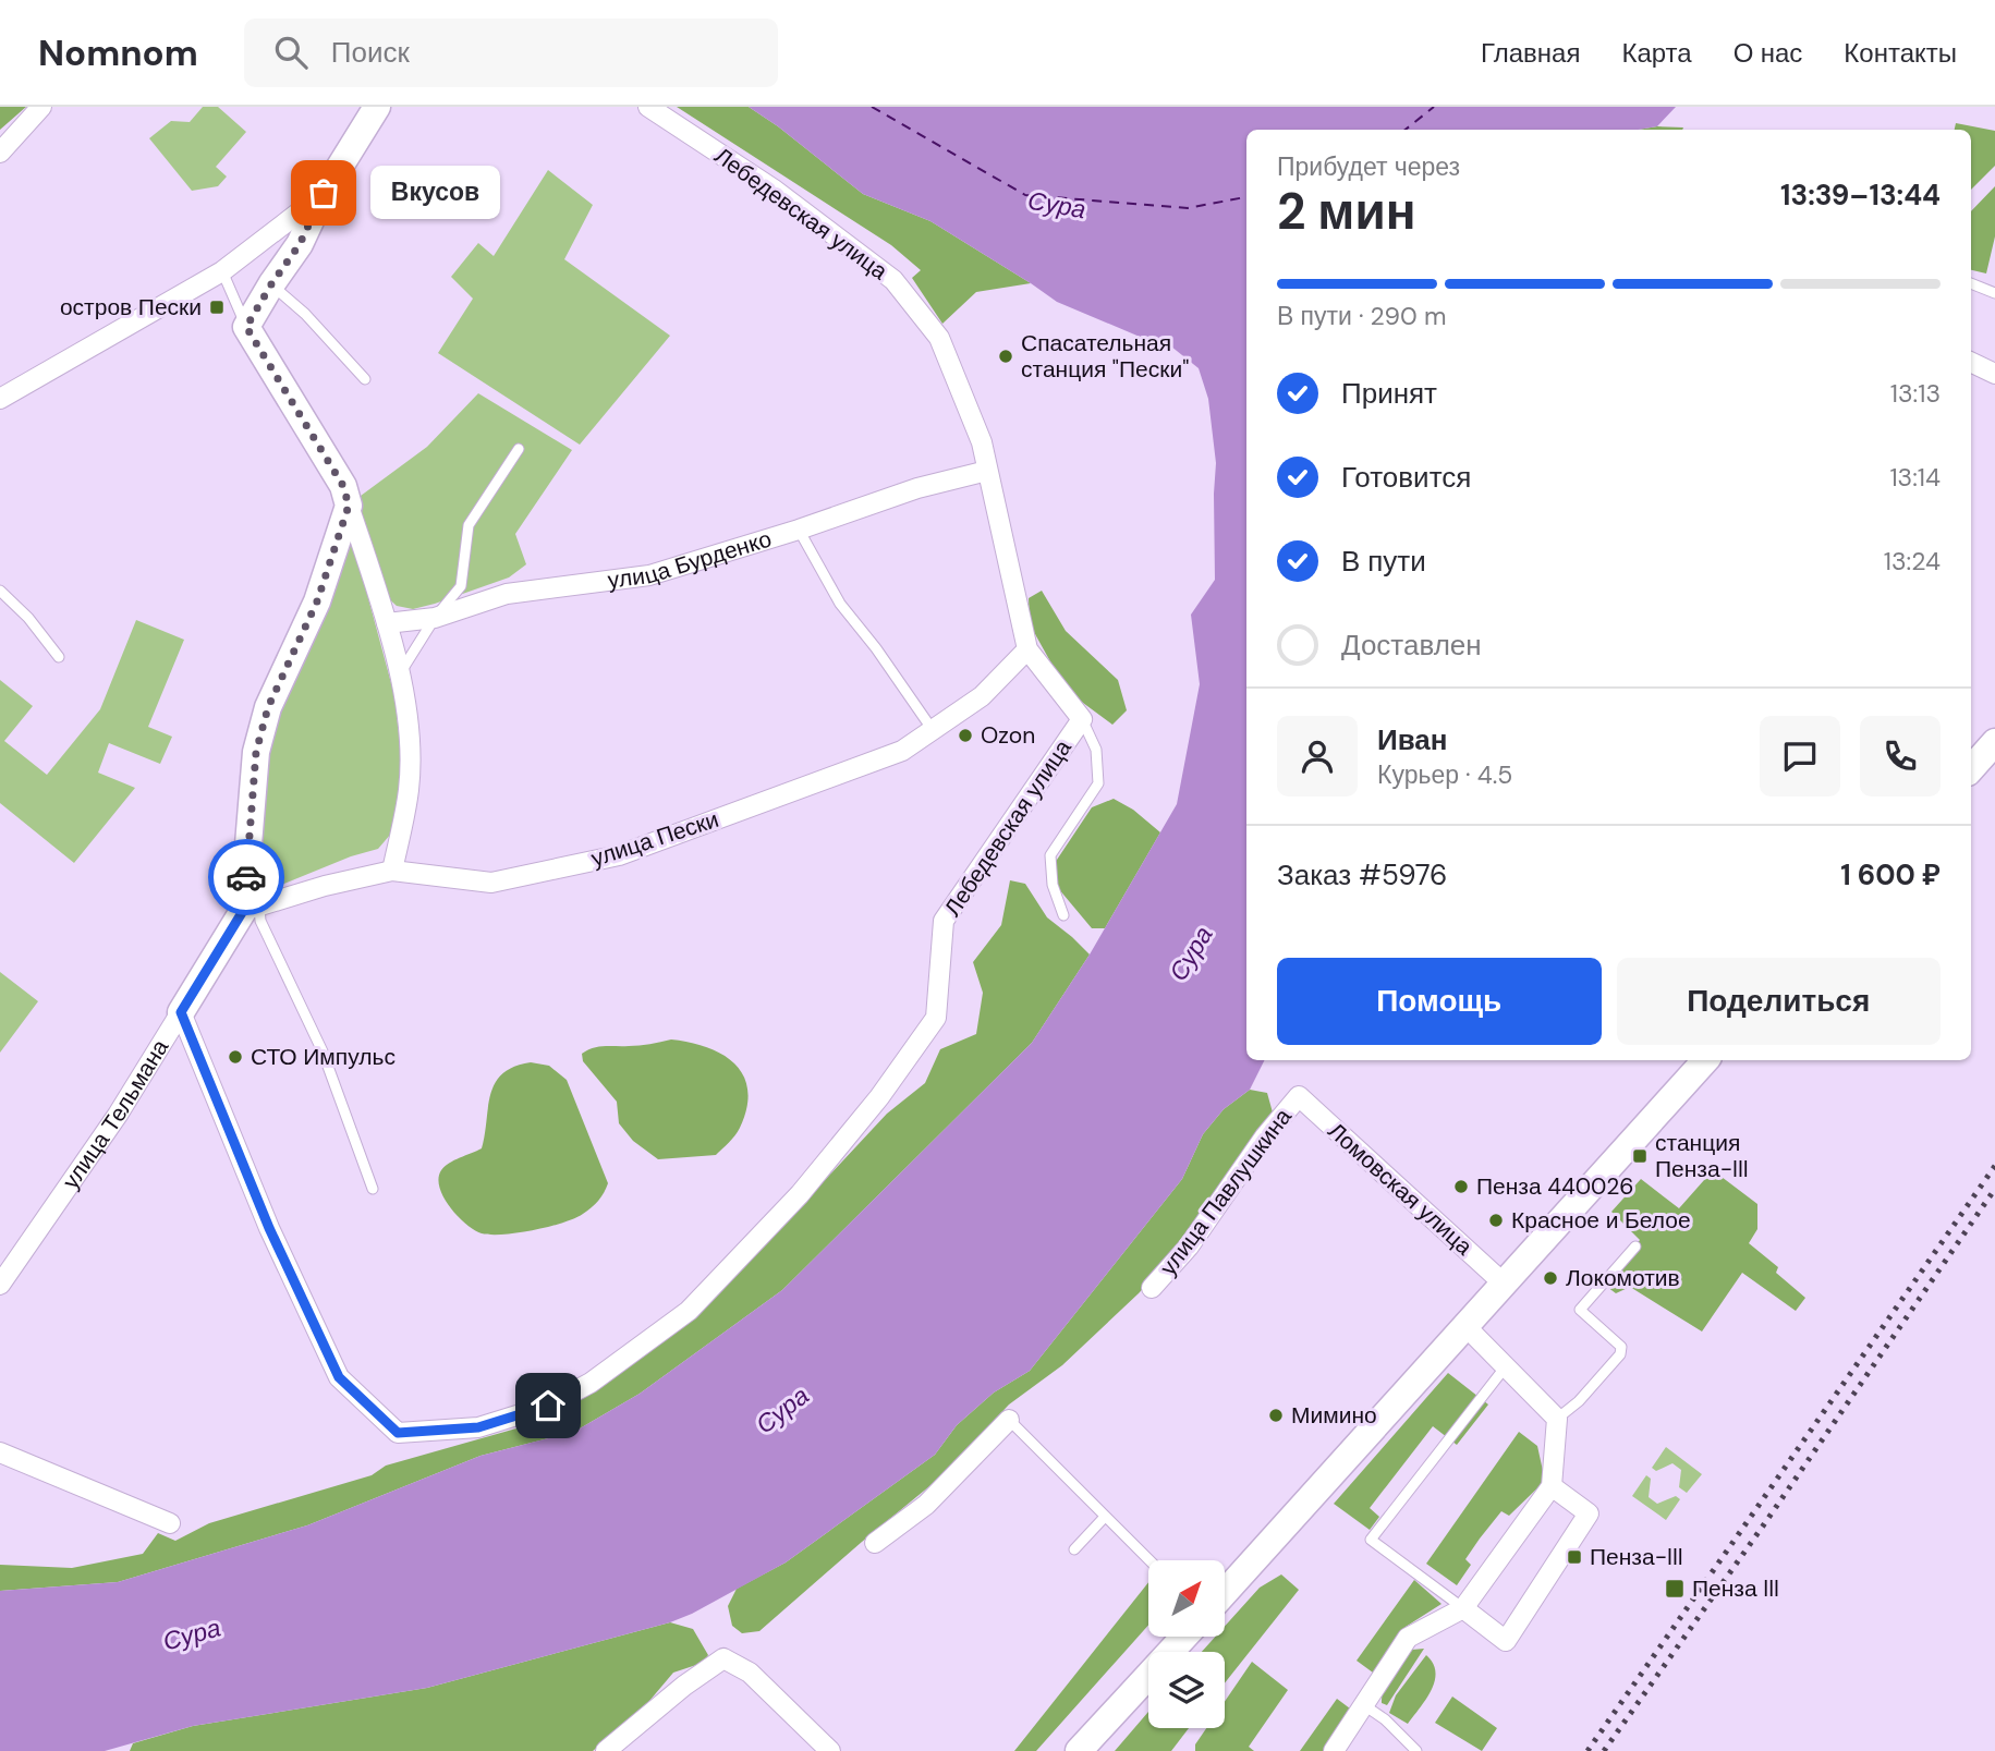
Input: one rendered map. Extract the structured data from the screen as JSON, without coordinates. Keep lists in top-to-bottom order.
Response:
{
  "streets": {
    "street": [
      "Лебедевская улица",
      "улица Бурденко",
      "улица Пески",
      "улица Тельмана",
      "Ломовская улица",
      "улица Павлушкина"
    ]
  },
  "crossings": [
    ["Лебедевская улица", "улица Бурденко"],
    ["Лебедевская улица", "улица Пески"],
    ["Лебедевская улица", "улица Тельмана"],
    ["улица Пески", "улица Тельмана"],
    ["Ломовская улица", "улица Павлушкина"]
  ],
  "water": ["Сура"],
  "places": {
    "other": [
      "Вкусов",
      "Спасательная станция \"Пески\"",
      "Ozon",
      "СТО Импульс",
      "Пенза 440026",
      "Красное и Белое",
      "Локомотив",
      "Мимино"
    ],
    "transit": [
      "остров Пески",
      "станция Пенза-III",
      "Пенза-III",
      "Пенза III"
    ]
  },
  "north": "top right",
  "page": {
    "header": "Nomnom",
    "search": "Поиск",
    "nav": [
      "Главная",
      "Карта",
      "О нас",
      "Контакты"
    ],
    "heading": ["2 мин", "Прибудет через", "13:39–13:44"],
    "panel": [
      "Иван",
      "Курьер · 4.5",
      "Заказ #5976",
      "1 600 ₽"
    ],
    "bubble": "Вкусов",
    "bar": "В пути · 290 m",
    "list": [
      ["Принят", "13:13"],
      ["Готовится", "13:14"],
      ["В пути", "13:24"],
      "Доставлен"
    ],
    "buttons": ["Помощь", "Поделиться"]
  }
}
